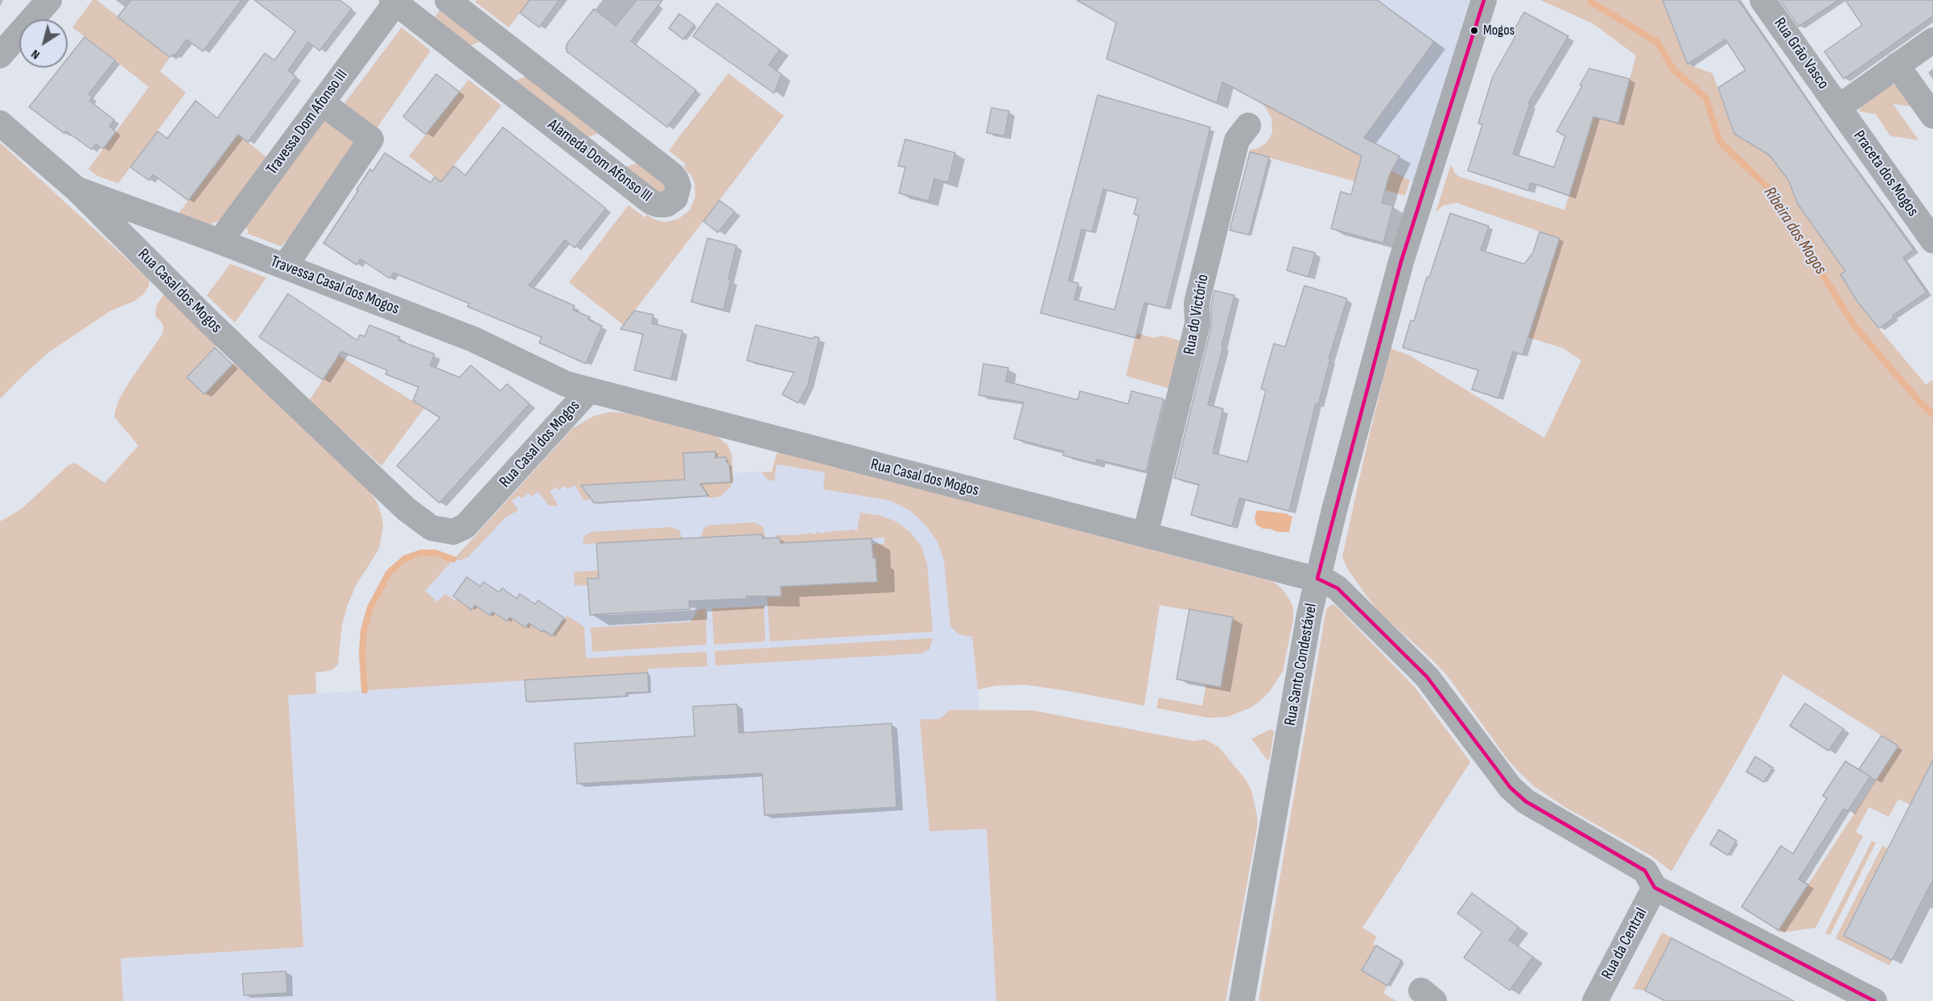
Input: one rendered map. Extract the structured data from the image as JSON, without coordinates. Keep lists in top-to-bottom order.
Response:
{
  "streets": {
    "street": [
      "Rua Grão Vasco",
      "Travessa Dom Afonso III",
      "Alameda Dom Afonso III",
      "Praceta dos Mogos",
      "Travessa Casal dos Mogos",
      "Rua Casal dos Mogos",
      "Rua do Victório",
      "Rua Santo Condestável",
      "Rua da Central"
    ]
  },
  "crossings": [
    ["Rua Grão Vasco", "Praceta dos Mogos"],
    ["Travessa Dom Afonso III", "Alameda Dom Afonso III"],
    ["Travessa Dom Afonso III", "Travessa Casal dos Mogos"],
    ["Travessa Casal dos Mogos", "Rua Casal dos Mogos"],
    ["Rua Casal dos Mogos", "Rua do Victório"],
    ["Rua Casal dos Mogos", "Rua Santo Condestável"],
    ["Rua Casal dos Mogos", "Rua da Central"]
  ],
  "water": ["Ribeira dos Mogos"],
  "places": ["Mogos"],
  "north": "bottom left"
}
